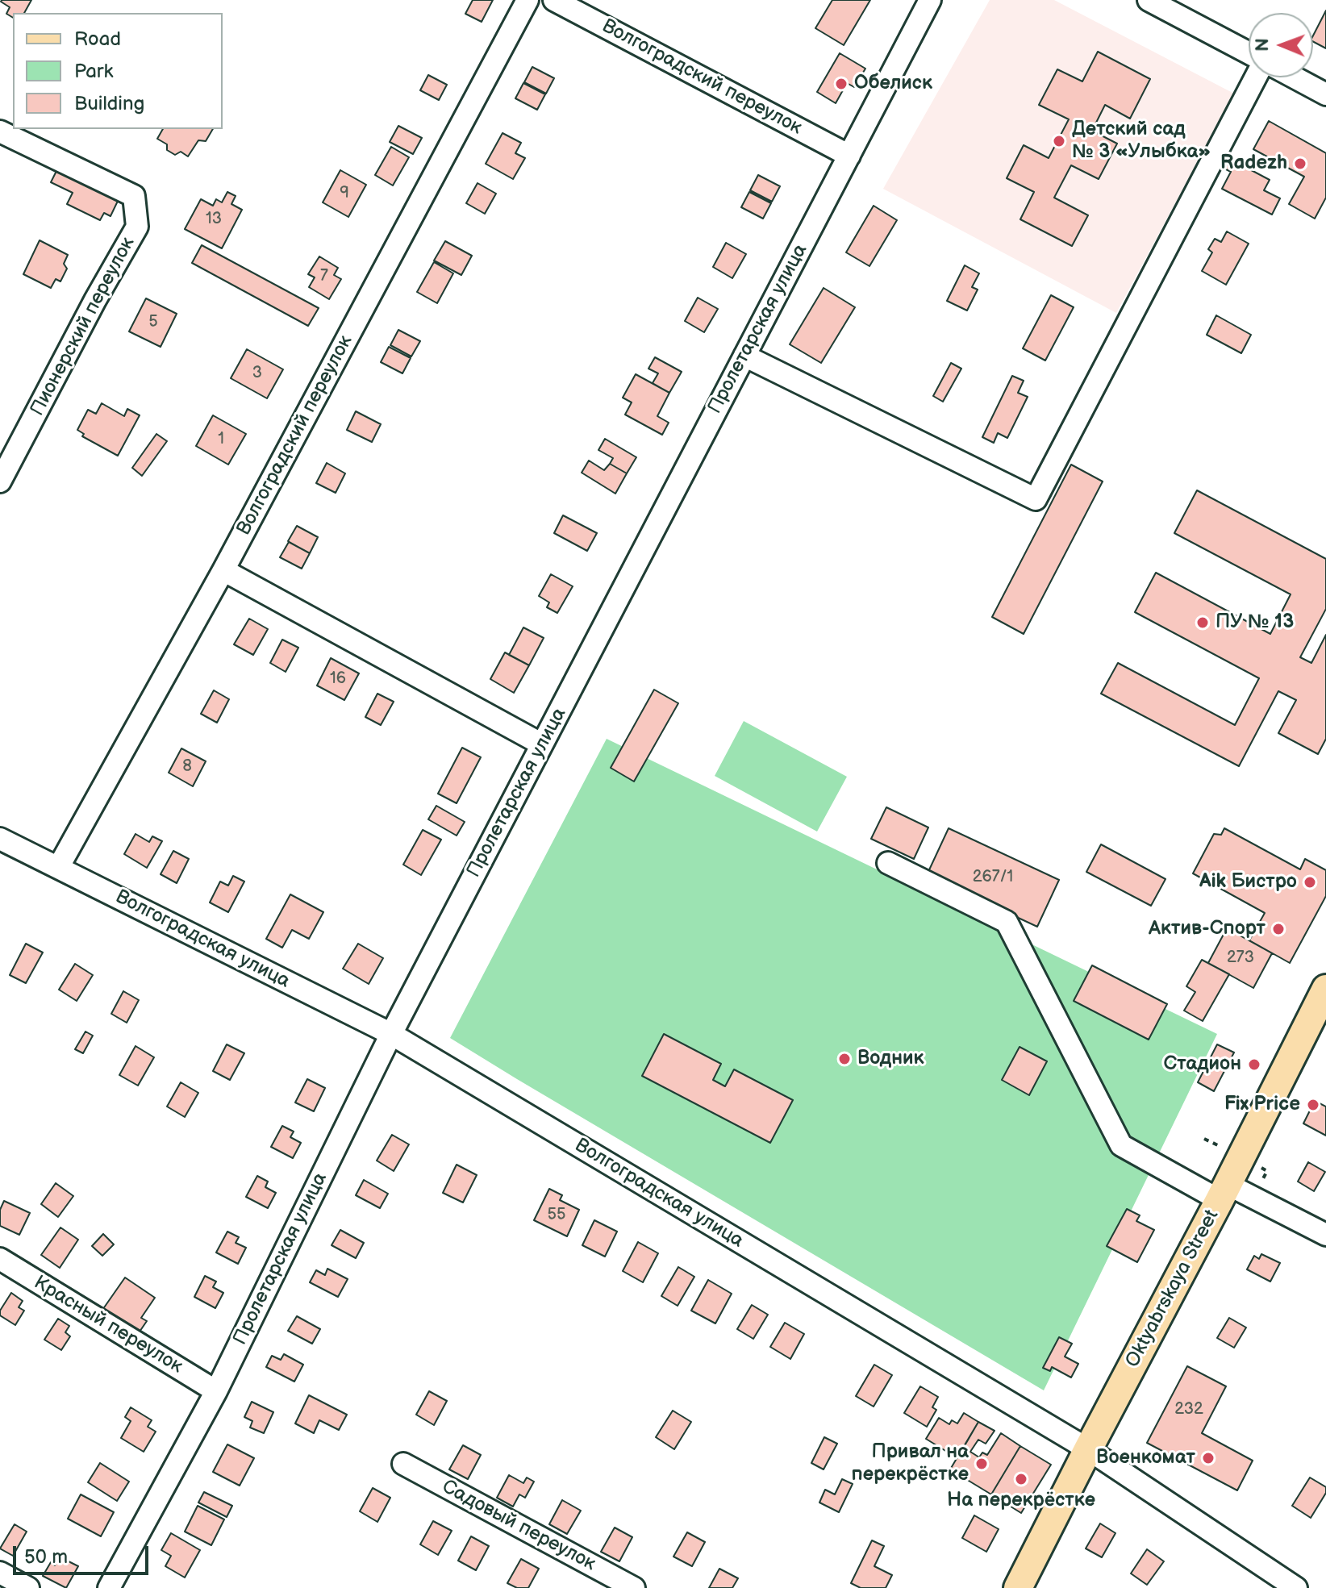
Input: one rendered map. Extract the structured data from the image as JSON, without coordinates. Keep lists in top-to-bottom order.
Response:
{
  "streets": {
    "main road": ["Oktyabrskaya Street"],
    "street": [
      "Волгоградский переулок",
      "Пионерский переулок",
      "Пролетарская улица",
      "Волгоградская улица",
      "Красный переулок",
      "Садовый переулок"
    ]
  },
  "crossings": [
    ["Волгоградский переулок", "Пролетарская улица"],
    ["Волгоградский переулок", "Волгоградская улица"],
    ["Пролетарская улица", "Волгоградская улица"],
    ["Пролетарская улица", "Красный переулок"],
    ["Волгоградская улица", "Oktyabrskaya Street"]
  ],
  "places": [
    "Обелиск",
    "Детский сад № 3 «Улыбка»",
    "Radezh",
    "ПУ № 13",
    "Aik Бистро",
    "Актив-Спорт",
    "Водник",
    "Стадион",
    "Fix Price",
    "Военкомат",
    "Привал на перекрёстке",
    "На перекрёстке"
  ],
  "house_numbers": [
    "9",
    "13",
    "7",
    "5",
    "3",
    "1",
    "16",
    "8",
    "267/1",
    "273",
    "55",
    "232"
  ],
  "legend": ["Road", "Park", "Building"],
  "scale_bar": "50 m",
  "north": "left"
}
